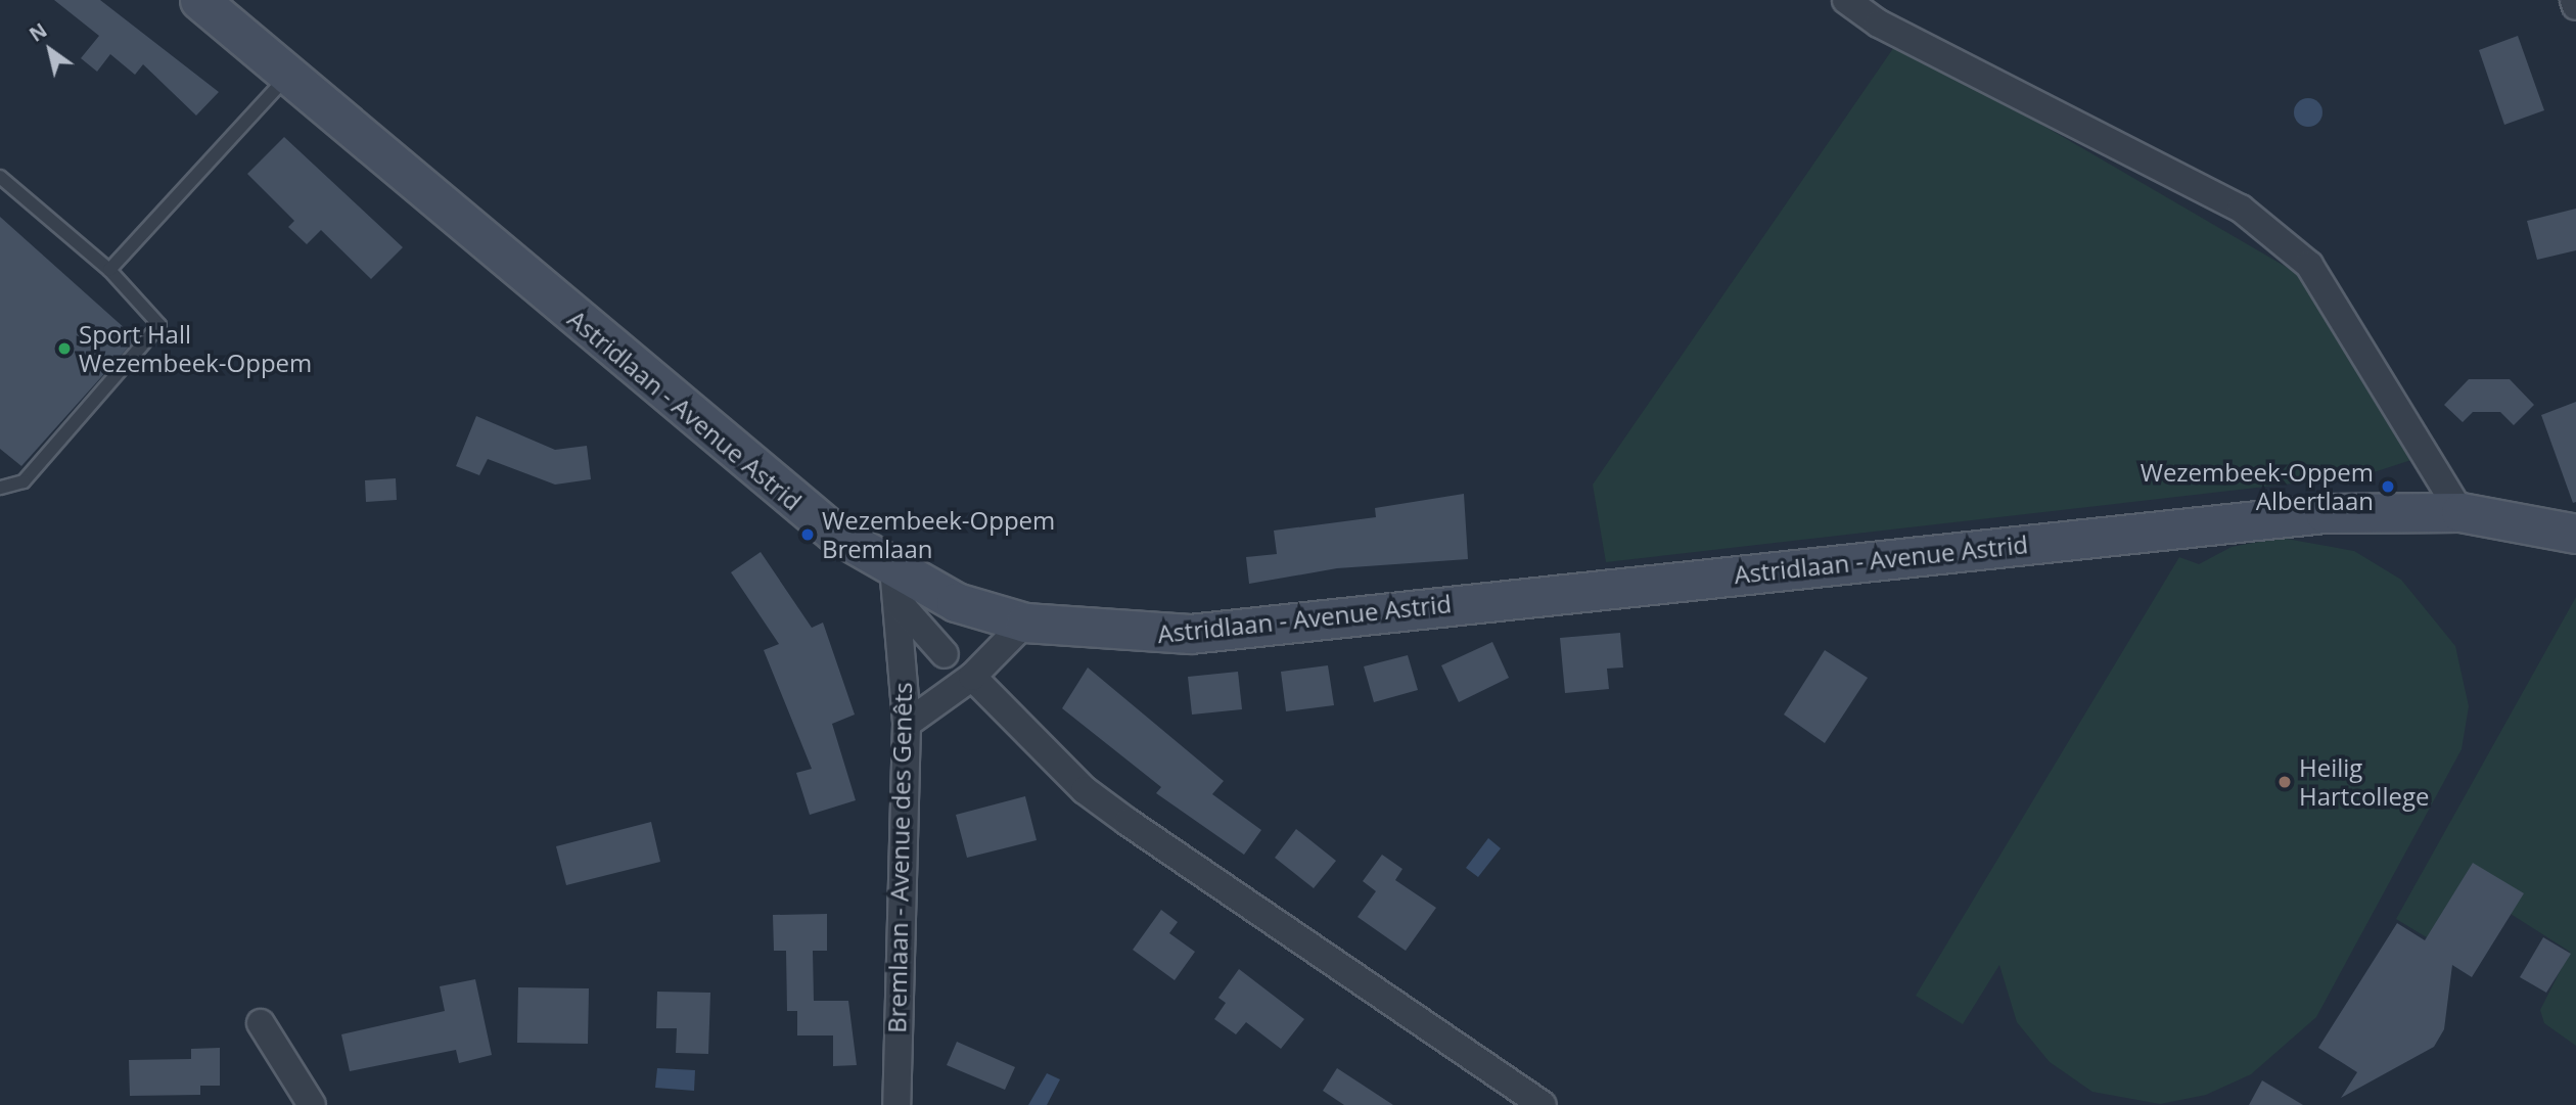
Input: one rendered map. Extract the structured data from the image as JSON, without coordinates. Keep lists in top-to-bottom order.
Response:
{
  "streets": {
    "street": ["Astridlaan - Avenue Astrid", "Bremlaan - Avenue des Genêts"]
  },
  "crossings": [
    ["Astridlaan - Avenue Astrid", "Bremlaan - Avenue des Genêts"]
  ],
  "places": [
    "Sport Hall Wezembeek-Oppem",
    "Wezembeek-Oppem Albertlaan",
    "Wezembeek-Oppem Bremlaan",
    "Heilig Hartcollege"
  ],
  "north": "top left"
}
